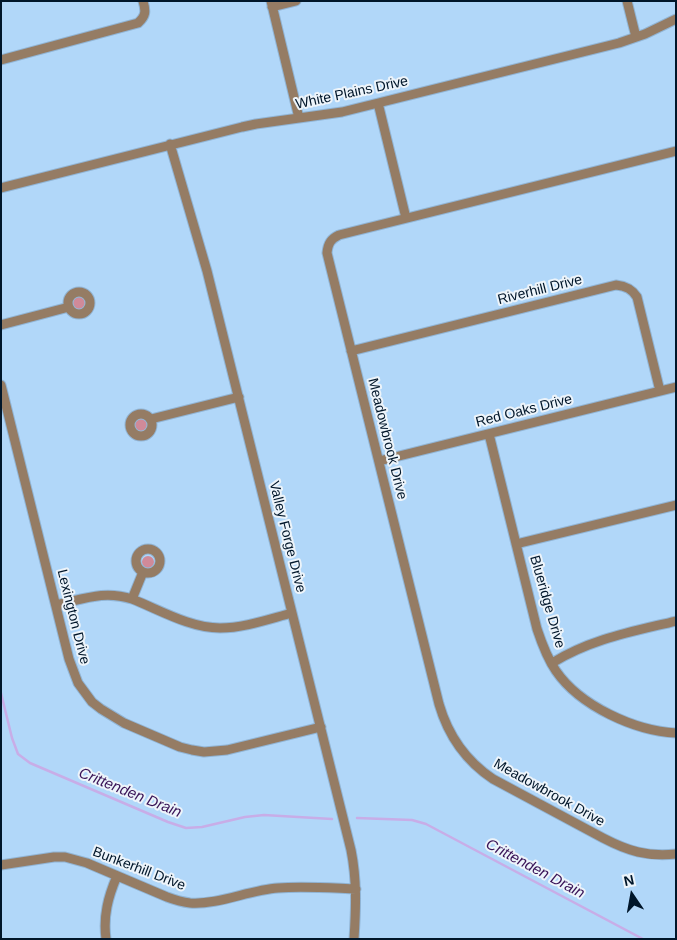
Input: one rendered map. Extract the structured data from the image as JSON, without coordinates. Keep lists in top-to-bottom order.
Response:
{
  "streets": {
    "street": [
      "White Plains Drive",
      "Riverhill Drive",
      "Red Oaks Drive",
      "Meadowbrook Drive",
      "Valley Forge Drive",
      "Blueridge Drive",
      "Lexington Drive",
      "Bunkerhill Drive"
    ]
  },
  "crossings": [
    ["White Plains Drive", "Valley Forge Drive"],
    ["Riverhill Drive", "Red Oaks Drive"],
    ["Riverhill Drive", "Meadowbrook Drive"],
    ["Red Oaks Drive", "Meadowbrook Drive"],
    ["Red Oaks Drive", "Blueridge Drive"],
    ["Valley Forge Drive", "Lexington Drive"],
    ["Valley Forge Drive", "Bunkerhill Drive"]
  ],
  "water": ["Crittenden Drain"],
  "north": "top"
}
